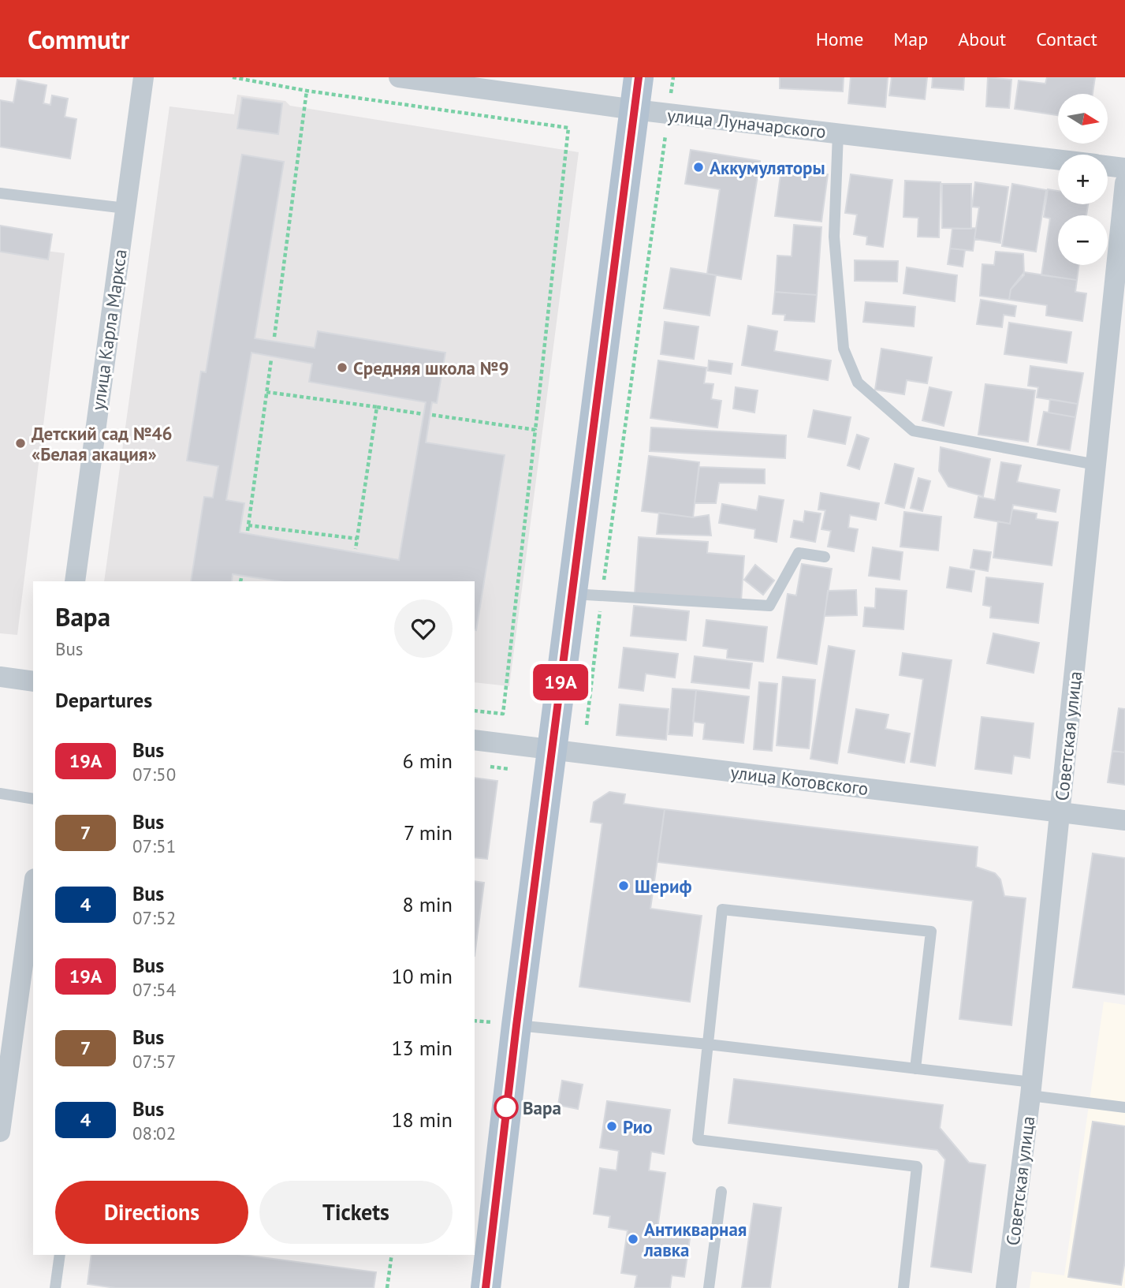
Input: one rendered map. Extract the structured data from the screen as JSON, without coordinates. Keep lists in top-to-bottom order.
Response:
{
  "streets": {
    "street": [
      "улица Луначарского",
      "улица Карла Маркса",
      "Советская улица",
      "улица Котовского"
    ]
  },
  "crossings": [
    ["Советская улица", "улица Котовского"]
  ],
  "places": [
    "Аккумуляторы",
    "Средняя школа №9",
    "Детский сад №46 «Белая акация»",
    "Шериф",
    "Вара",
    "Рио",
    "Антикварная лавка"
  ],
  "lines": ["bus line 19А"],
  "north": "right",
  "page": {
    "header": "Commutr",
    "nav": [
      "Home",
      "Map",
      "About",
      "Contact"
    ],
    "on_map": "19А",
    "map_buttons": ["+", "−"],
    "heading": [
      ["Вара", "Bus"],
      "Departures"
    ],
    "list": [
      {
        "mark": "19А",
        "name": "Bus",
        "note": "07:50",
        "value": "6 min"
      },
      {
        "mark": "7",
        "name": "Bus",
        "note": "07:51",
        "value": "7 min"
      },
      {
        "mark": "4",
        "name": "Bus",
        "note": "07:52",
        "value": "8 min"
      },
      {
        "mark": "19А",
        "name": "Bus",
        "note": "07:54",
        "value": "10 min"
      },
      {
        "mark": "7",
        "name": "Bus",
        "note": "07:57",
        "value": "13 min"
      },
      {
        "mark": "4",
        "name": "Bus",
        "note": "08:02",
        "value": "18 min"
      }
    ],
    "buttons": ["Directions", "Tickets"]
  }
}
